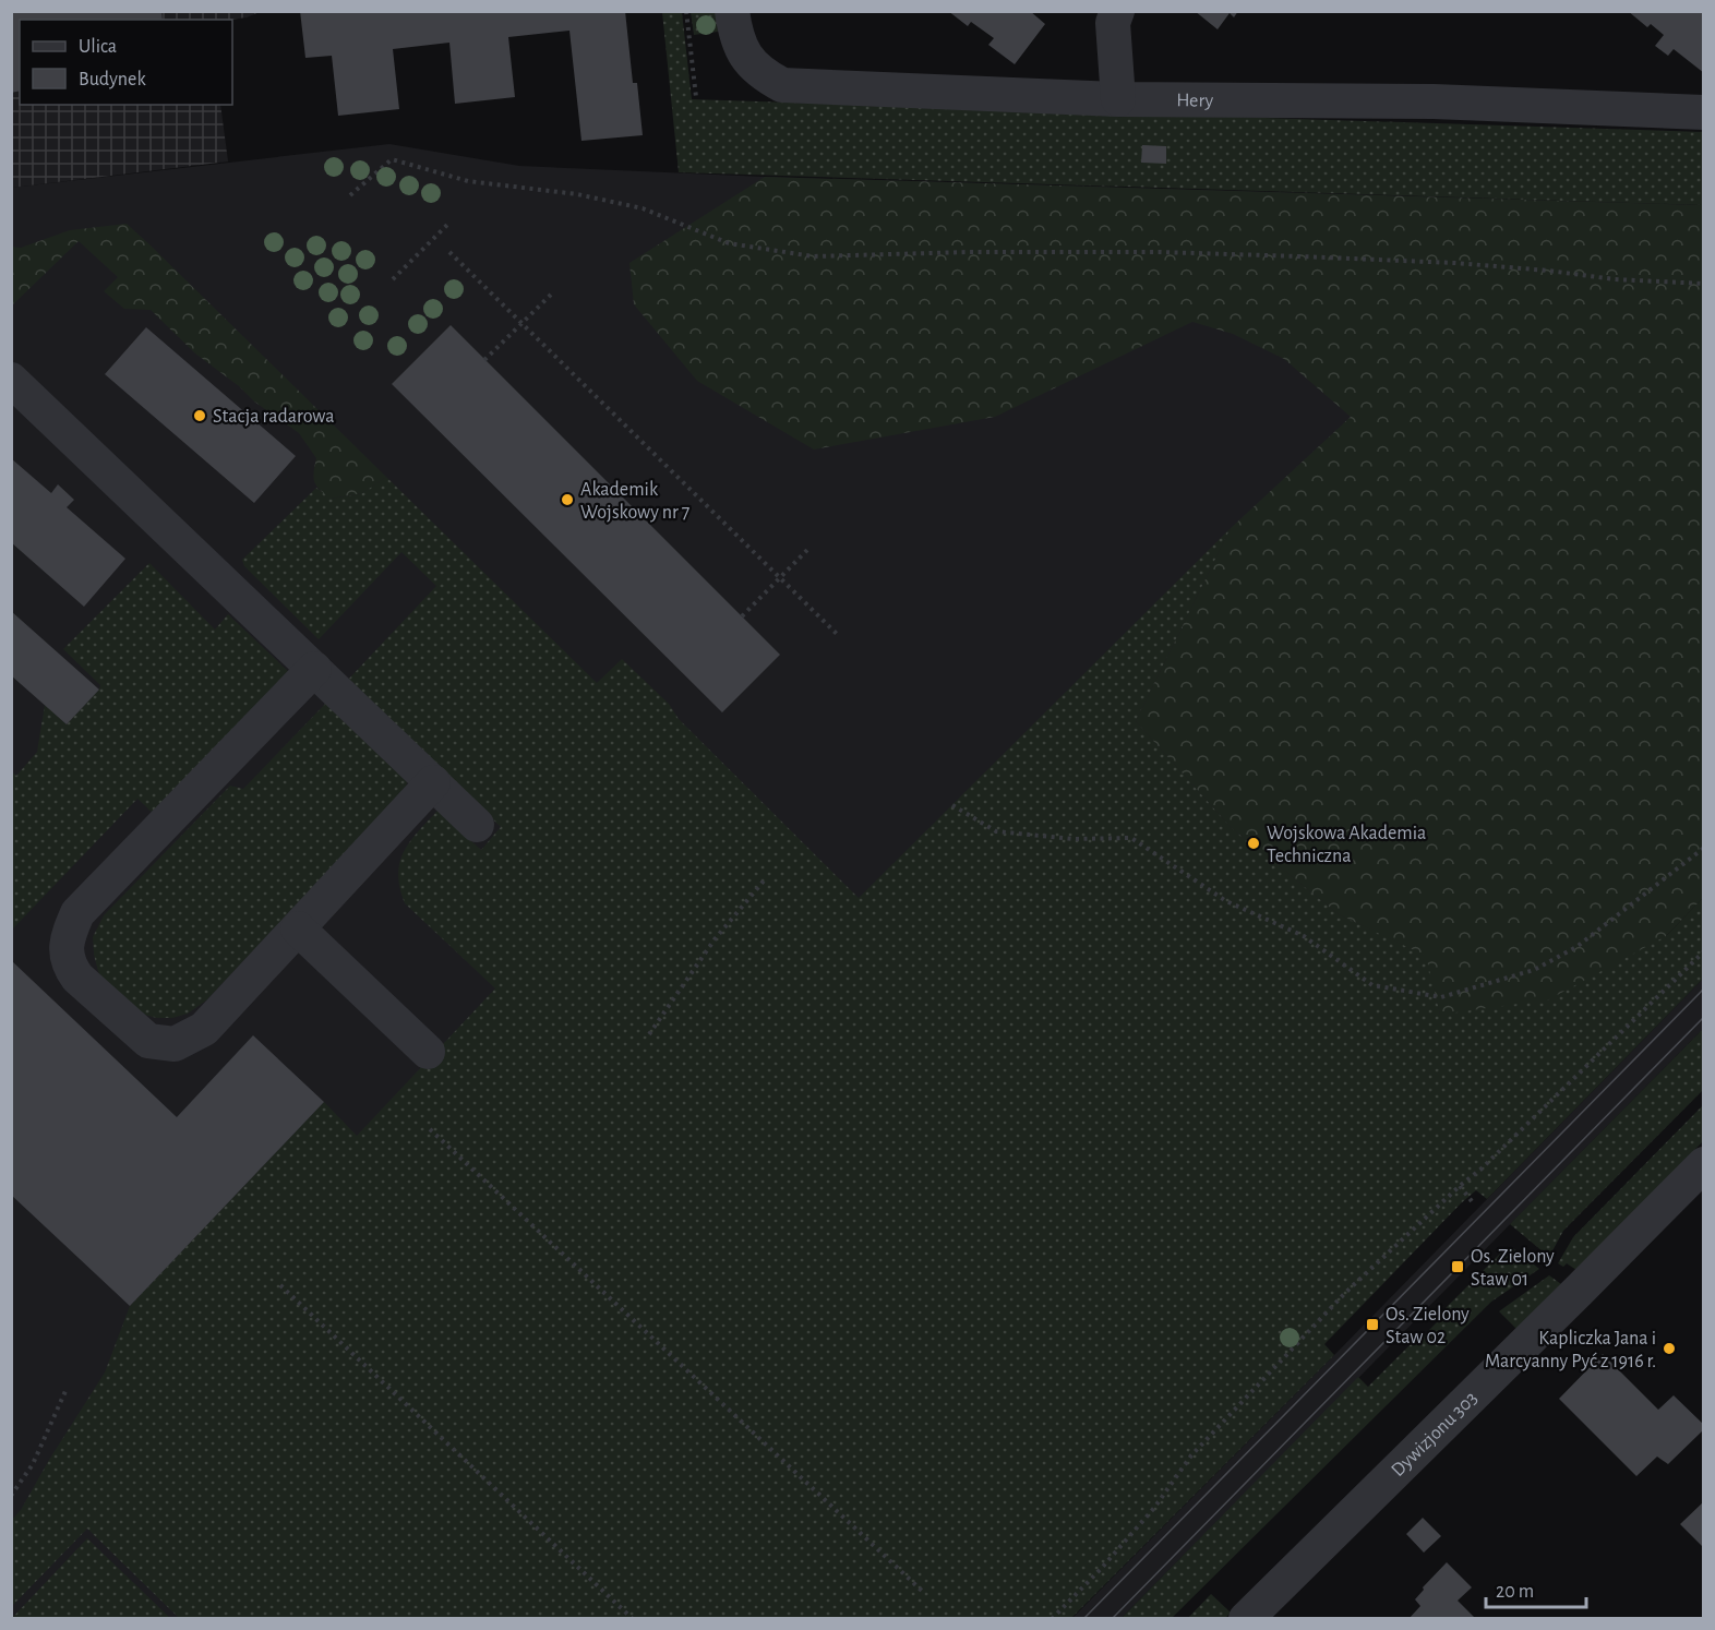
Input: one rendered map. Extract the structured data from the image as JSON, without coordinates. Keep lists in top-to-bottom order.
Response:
{
  "streets": {
    "street": ["Hery", "Dywizjonu 303"]
  },
  "places": {
    "other": [
      "Stacja radarowa",
      "Akademik Wojskowy nr 7",
      "Wojskowa Akademia Techniczna",
      "Kapliczka Jana i Marcyanny Pyć z 1916 r."
    ],
    "transit": ["Os. Zielony Staw 01", "Os. Zielony Staw 02"]
  },
  "legend": ["Ulica", "Budynek"],
  "scale_bar": "20 m"
}
